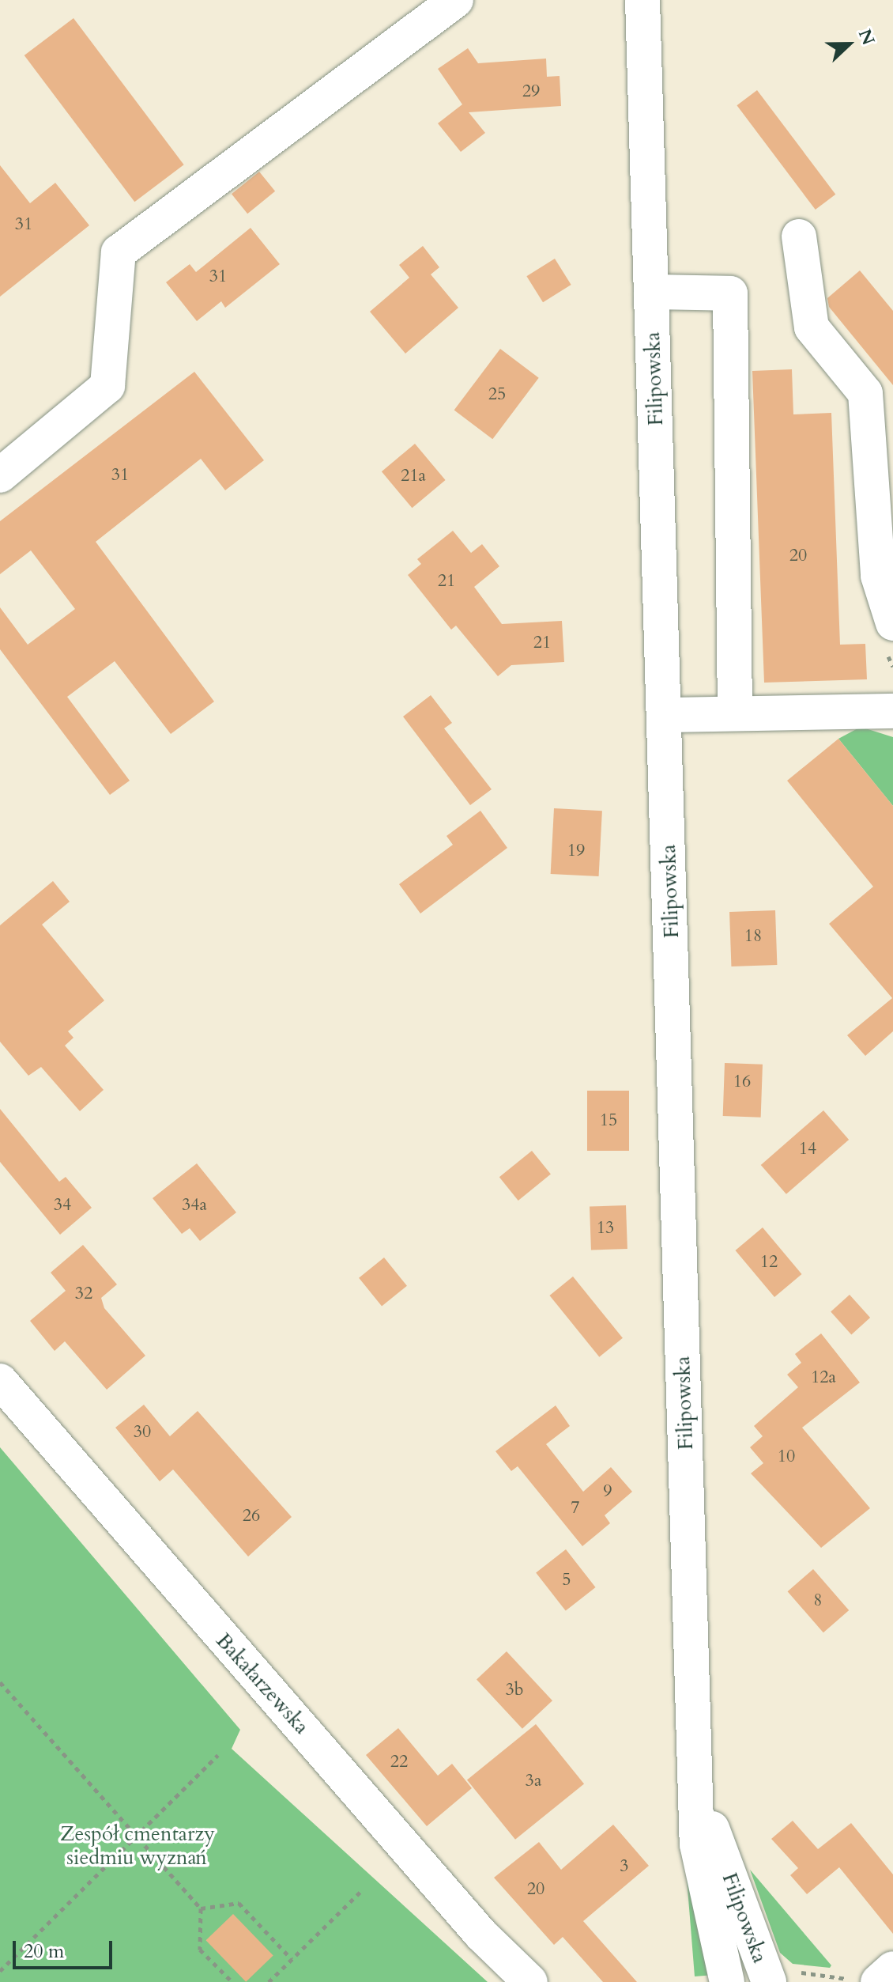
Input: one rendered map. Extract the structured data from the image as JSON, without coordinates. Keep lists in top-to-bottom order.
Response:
{
  "streets": {
    "street": ["Filipowska", "Bakałarzewska"]
  },
  "parks": ["Zespół cmentarzy siedmiu wyznań"],
  "house_numbers": [
    "29",
    "31",
    "31",
    "25",
    "31",
    "21a",
    "20",
    "21",
    "21",
    "19",
    "18",
    "16",
    "15",
    "14",
    "34",
    "34a",
    "13",
    "12",
    "32",
    "12a",
    "30",
    "10",
    "9",
    "7",
    "26",
    "5",
    "8",
    "3b",
    "22",
    "3a",
    "3",
    "20"
  ],
  "scale_bar": "20 m",
  "north": "right"
}
